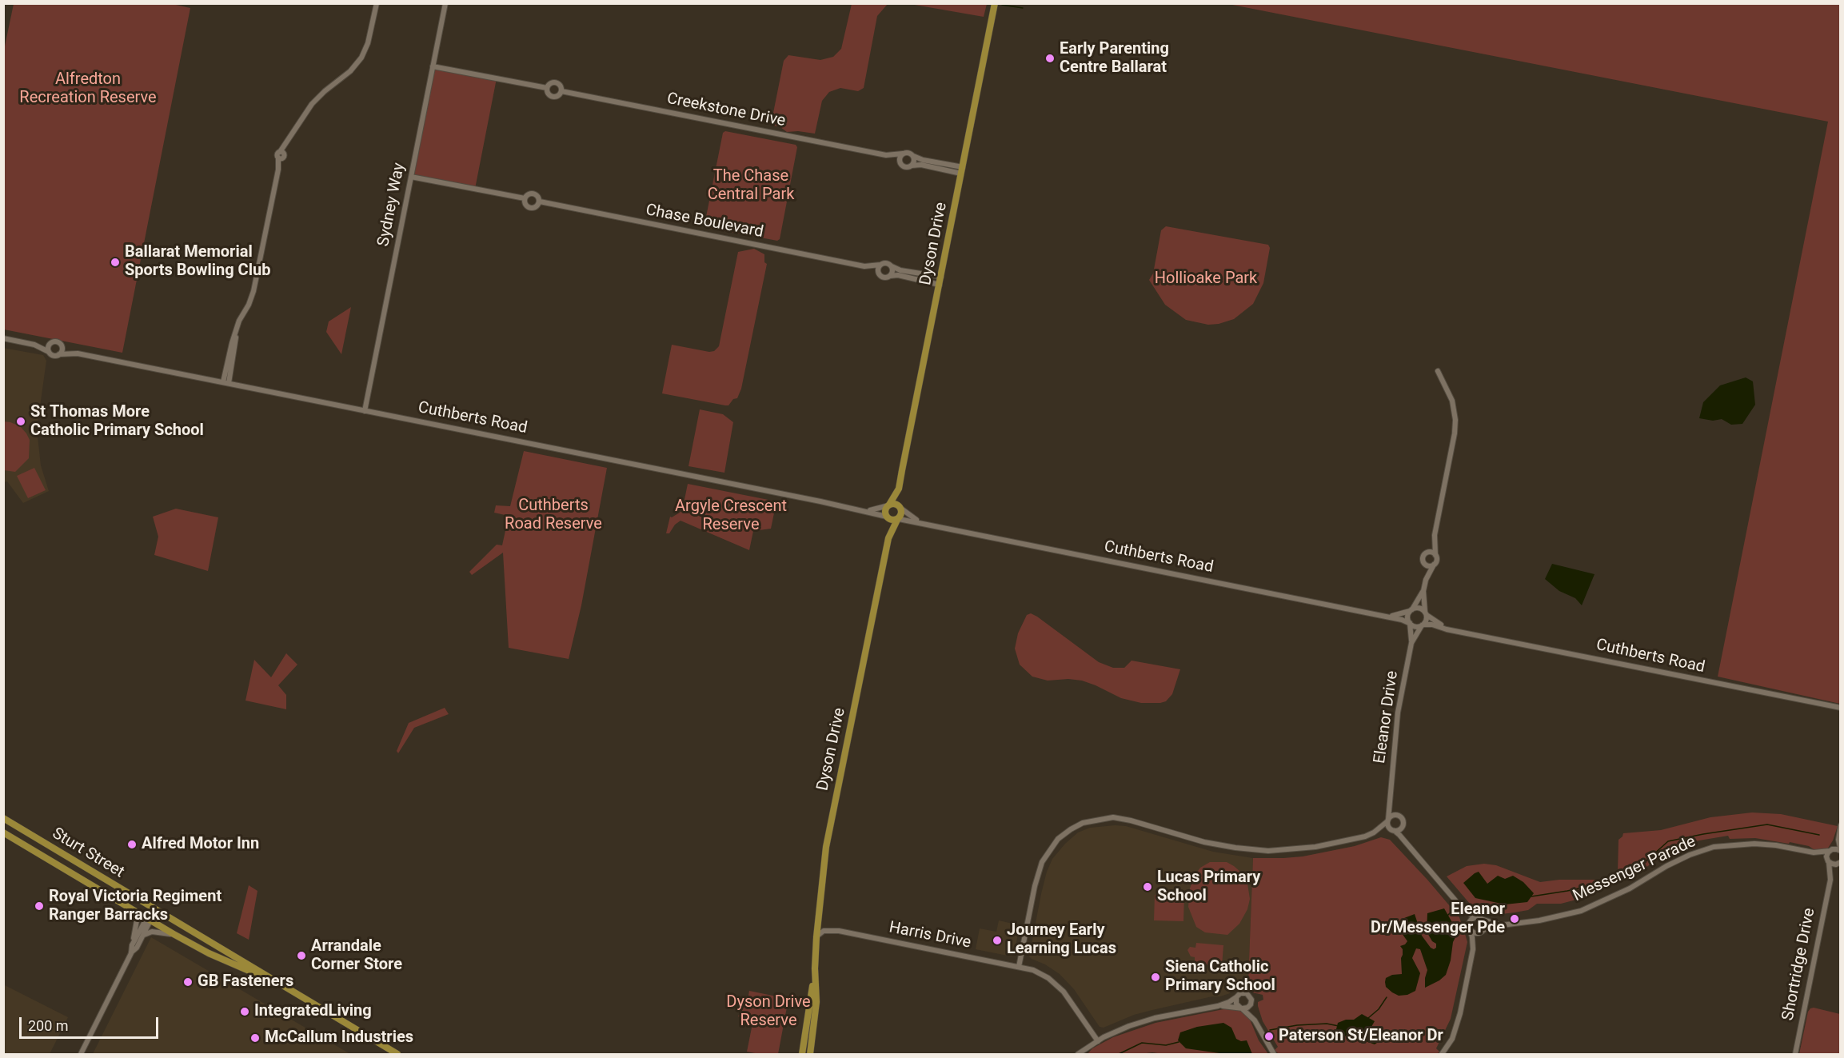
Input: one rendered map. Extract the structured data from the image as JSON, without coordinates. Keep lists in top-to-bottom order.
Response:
{
  "streets": {
    "main road": ["Dyson Drive", "Sturt Street"],
    "street": [
      "Creekstone Drive",
      "Sydney Way",
      "Chase Boulevard",
      "Cuthberts Road",
      "Eleanor Drive",
      "Messenger Parade",
      "Harris Drive",
      "Shortridge Drive"
    ]
  },
  "crossings": [
    ["Sydney Way", "Cuthberts Road"],
    ["Dyson Drive", "Cuthberts Road"],
    ["Dyson Drive", "Harris Drive"],
    ["Cuthberts Road", "Eleanor Drive"],
    ["Messenger Parade", "Shortridge Drive"]
  ],
  "parks": [
    "Alfredton Recreation Reserve",
    "The Chase Central Park",
    "Hollioake Park",
    "Cuthberts Road Reserve",
    "Argyle Crescent Reserve",
    "Dyson Drive Reserve"
  ],
  "places": [
    "Early Parenting Centre Ballarat",
    "Ballarat Memorial Sports Bowling Club",
    "St Thomas More Catholic Primary School",
    "Alfred Motor Inn",
    "Lucas Primary School",
    "Royal Victoria Regiment Ranger Barracks",
    "Eleanor Dr/Messenger Pde",
    "Journey Early Learning Lucas",
    "Arrandale Corner Store",
    "Siena Catholic Primary School",
    "GB Fasteners",
    "IntegratedLiving",
    "Paterson St/Eleanor Dr",
    "McCallum Industries"
  ],
  "scale_bar": "200 m"
}
